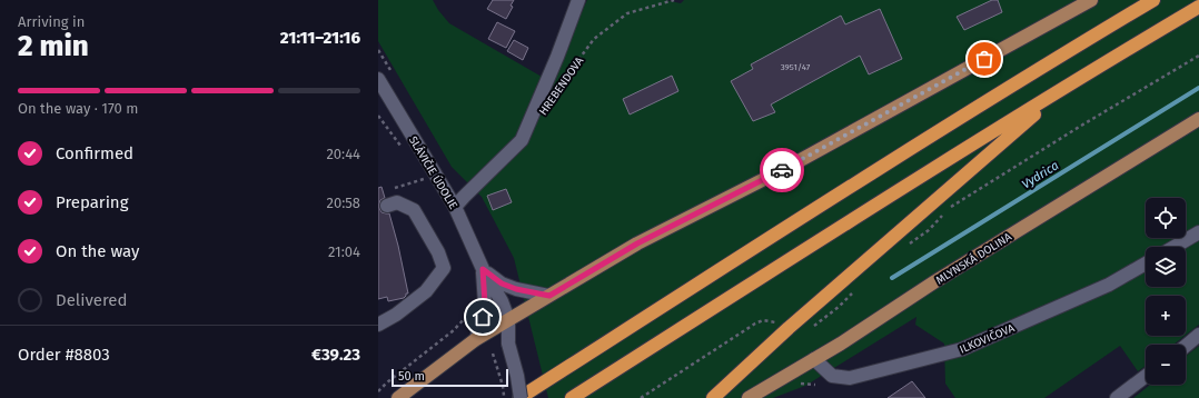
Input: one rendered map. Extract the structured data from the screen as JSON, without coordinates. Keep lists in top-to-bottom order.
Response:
{
  "streets": {
    "main road": ["MLYNSKÁ DOLINA"],
    "street": ["SLÁVIČIE ÚDOLIE", "ILKOVIČOVA"],
    "path": ["HREBENDOVA"]
  },
  "crossings": [
    ["MLYNSKÁ DOLINA", "ILKOVIČOVA"]
  ],
  "water": ["Vydrica"],
  "house_numbers": ["3951/47"],
  "scale_bar": "50 m",
  "page": {
    "heading": ["2 min", "Arriving in", "21:11–21:16"],
    "panel": ["Order #8803", "€39.23"],
    "bar": "On the way · 170 m",
    "list": [
      ["Confirmed", "20:44"],
      ["Preparing", "20:58"],
      ["On the way", "21:04"],
      "Delivered"
    ],
    "map_buttons": ["+", "−"],
    "scale": "50 m"
  }
}
